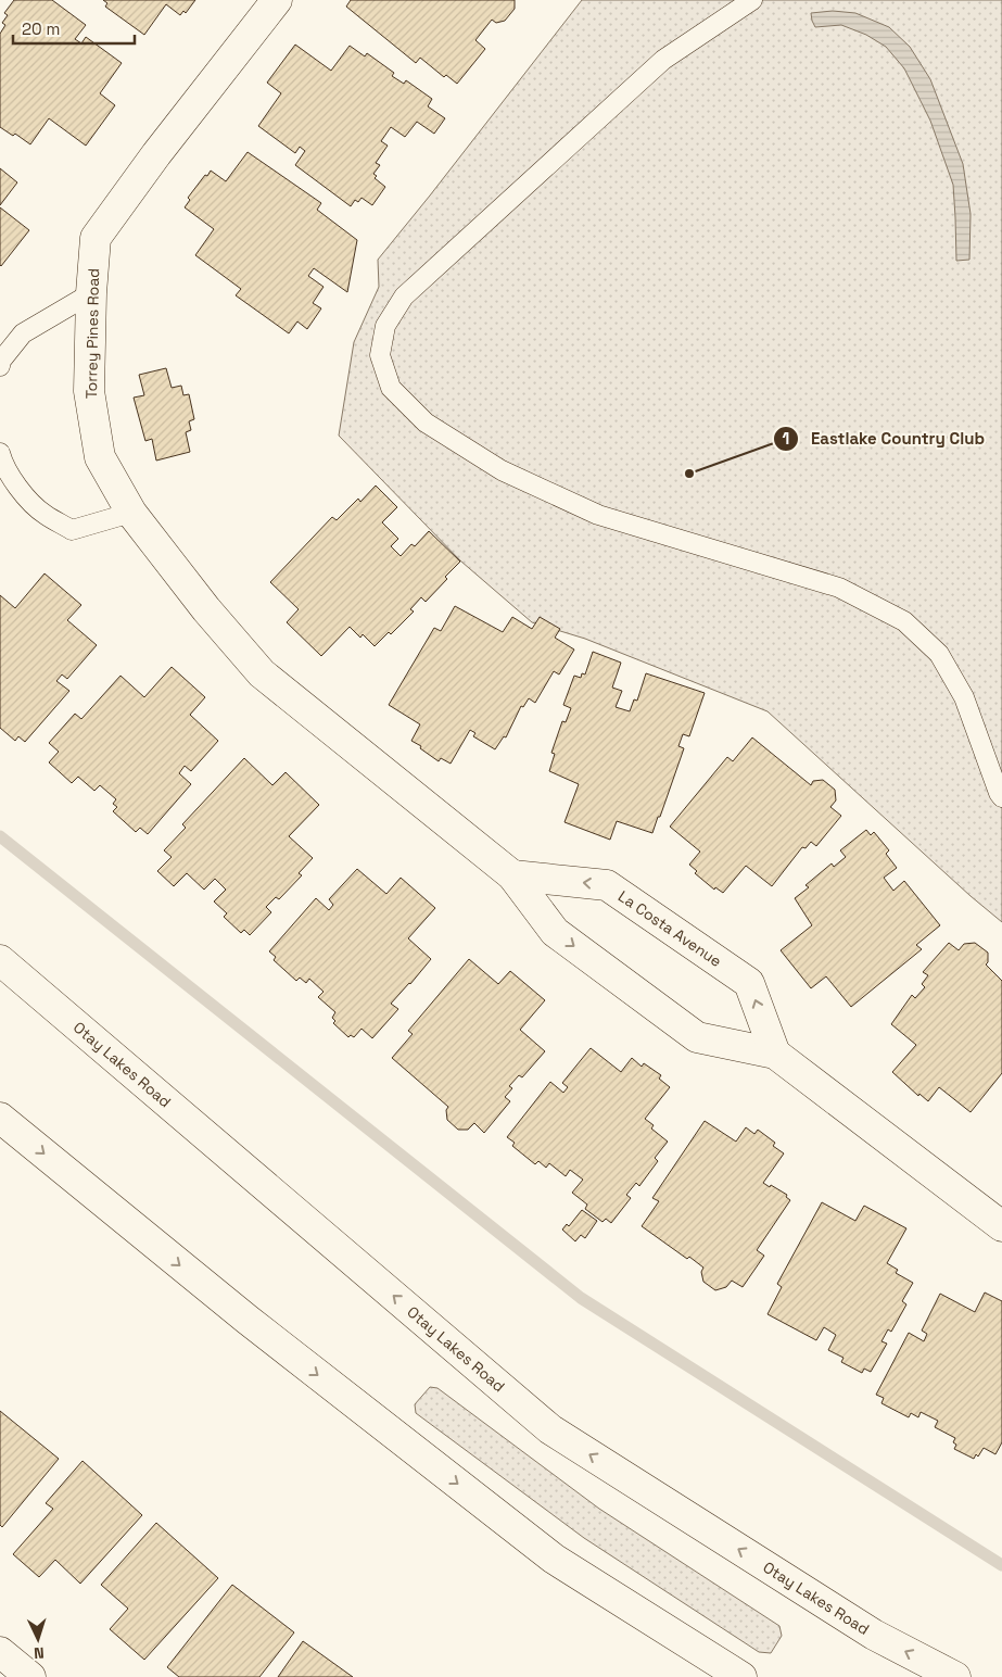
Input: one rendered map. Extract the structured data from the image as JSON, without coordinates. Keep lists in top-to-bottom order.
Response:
{
  "streets": {
    "street": ["Torrey Pines Road", "La Costa Avenue", "Otay Lakes Road"]
  },
  "crossings": [
    ["Torrey Pines Road", "La Costa Avenue"]
  ],
  "places": ["Eastlake Country Club"],
  "scale_bar": "20 m",
  "north": "bottom"
}
